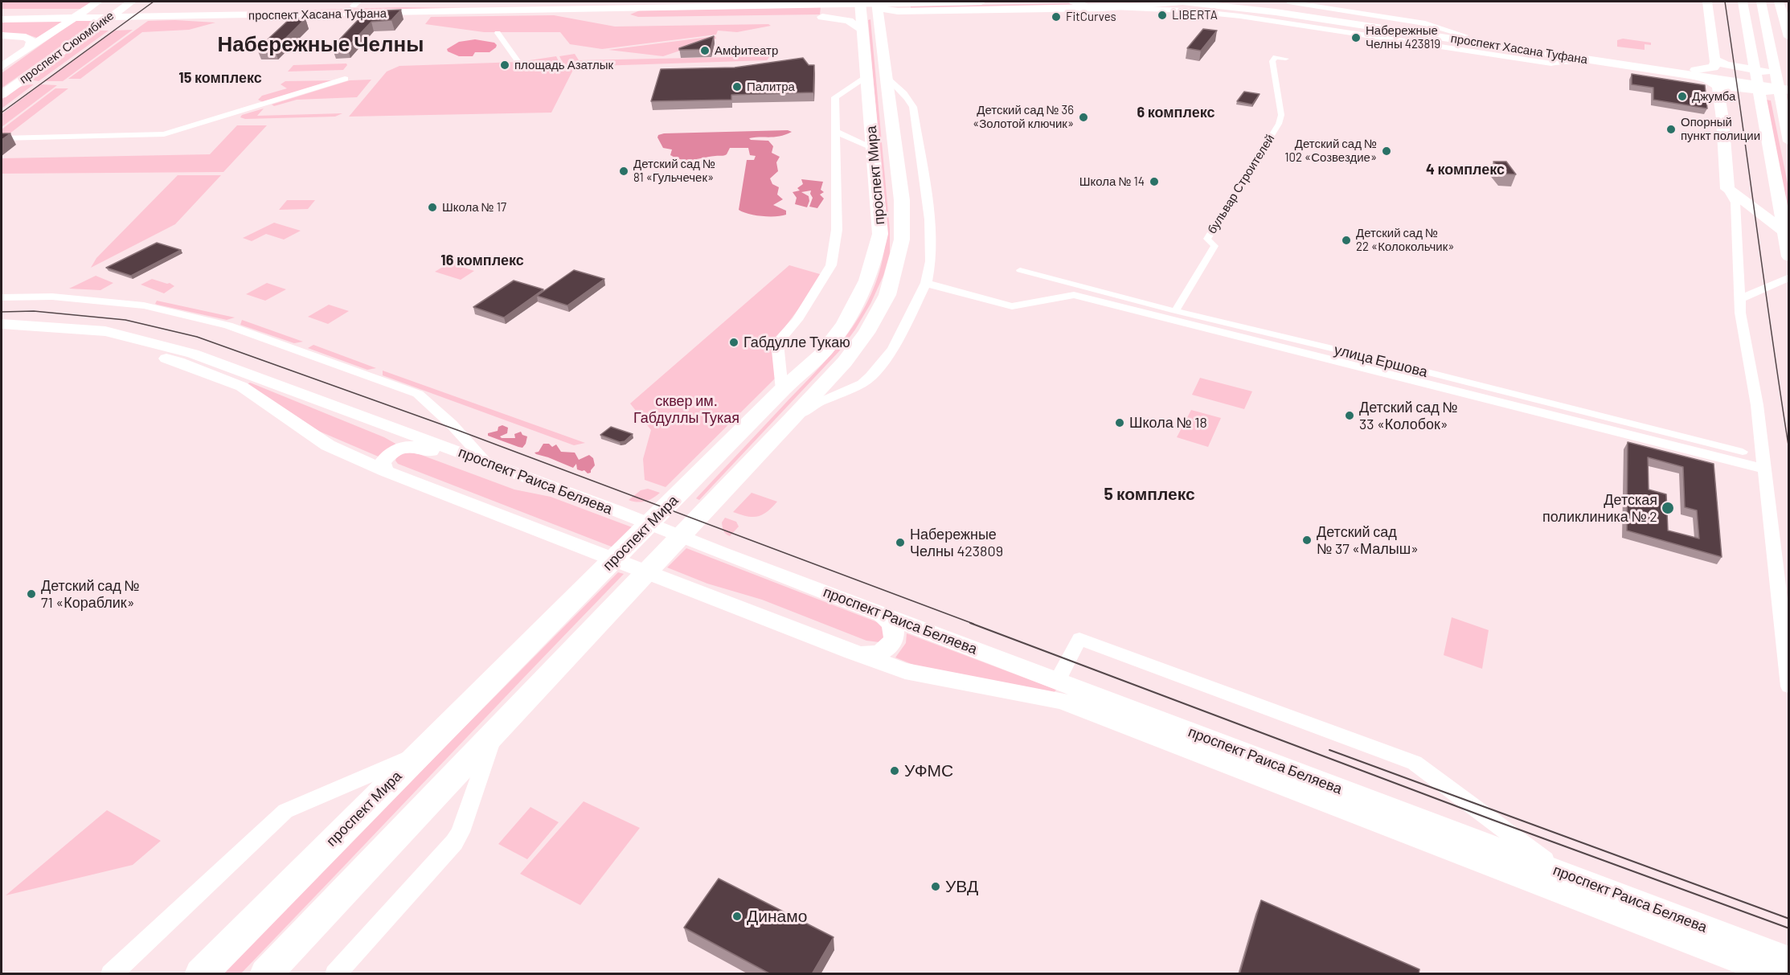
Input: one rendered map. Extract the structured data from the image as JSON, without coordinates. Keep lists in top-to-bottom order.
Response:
{
  "streets": {
    "main road": ["проспект Хасана Туфана", "проспект Сююмбике", "проспект Мира"],
    "street": ["бульвар Строителей", "улица Ершова", "проспект Раиса Беляева"]
  },
  "crossings": [
    ["проспект Хасана Туфана", "проспект Сююмбике"],
    ["проспект Мира", "проспект Раиса Беляева"],
    ["бульвар Строителей", "улица Ершова"]
  ],
  "districts": [
    "Набережные Челны",
    "15 комплекс",
    "6 комплекс",
    "4 комплекс",
    "16 комплекс",
    "5 комплекс"
  ],
  "parks": ["сквер им. Габдуллы Тукая"],
  "places": [
    "LIBERTA",
    "FitCurves",
    "Набережные Челны 423819",
    "Амфитеатр",
    "площадь Азатлык",
    "Палитра",
    "Джумба",
    "Детский сад № 36 «Золотой ключик»",
    "Опорный пункт полиции",
    "Детский сад № 102 «Созвездие»",
    "Детский сад № 81 «Гульчечек»",
    "Школа № 14",
    "Школа № 17",
    "Детский сад № 22 «Колокольчик»",
    "Габдулле Тукаю",
    "Детский сад № 33 «Колобок»",
    "Школа № 18",
    "Детская поликлиника № 2",
    "Детский сад № 37 «Малыш»",
    "Набережные Челны 423809",
    "Детский сад № 71 «Кораблик»",
    "УФМС",
    "УВД",
    "Динамо"
  ]
}
